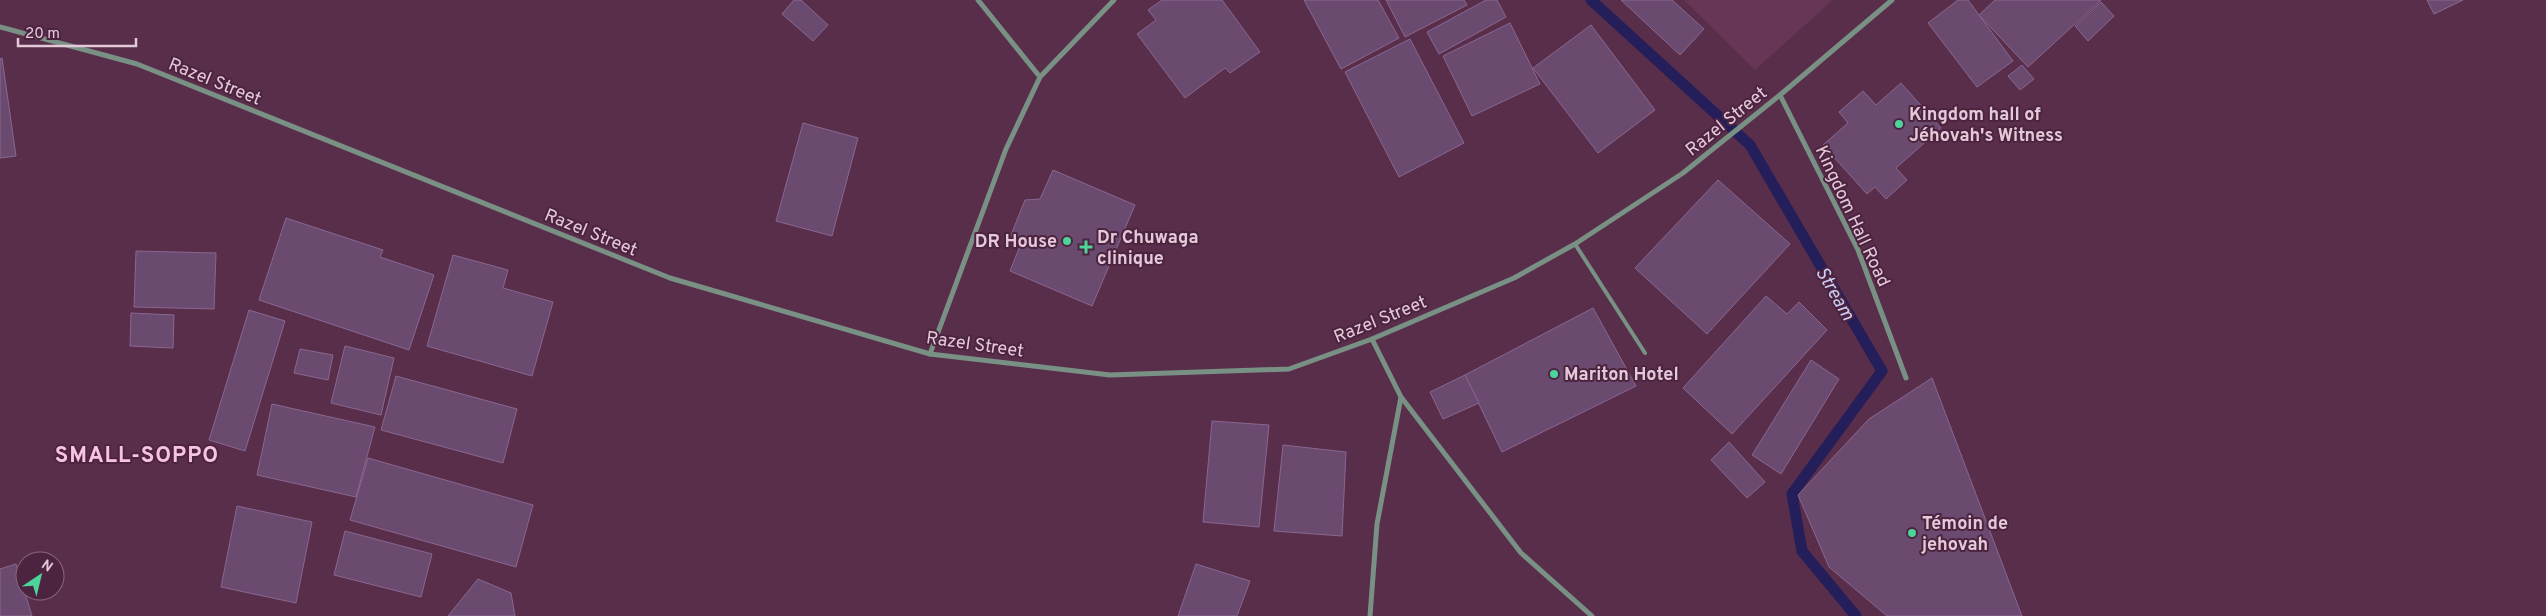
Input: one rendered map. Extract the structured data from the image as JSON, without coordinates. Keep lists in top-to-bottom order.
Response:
{
  "streets": {
    "street": ["Razel Street", "Kingdom Hall Road"]
  },
  "crossings": [
    ["Razel Street", "Kingdom Hall Road"]
  ],
  "districts": ["SMALL-SOPPO"],
  "water": ["Stream"],
  "places": {
    "other": [
      "Kingdom hall of Jéhovah's Witness",
      "DR House",
      "Mariton Hotel",
      "Témoin de jehovah"
    ],
    "health": ["Dr Chuwaga clinique"]
  },
  "scale_bar": "20 m",
  "north": "top right"
}
